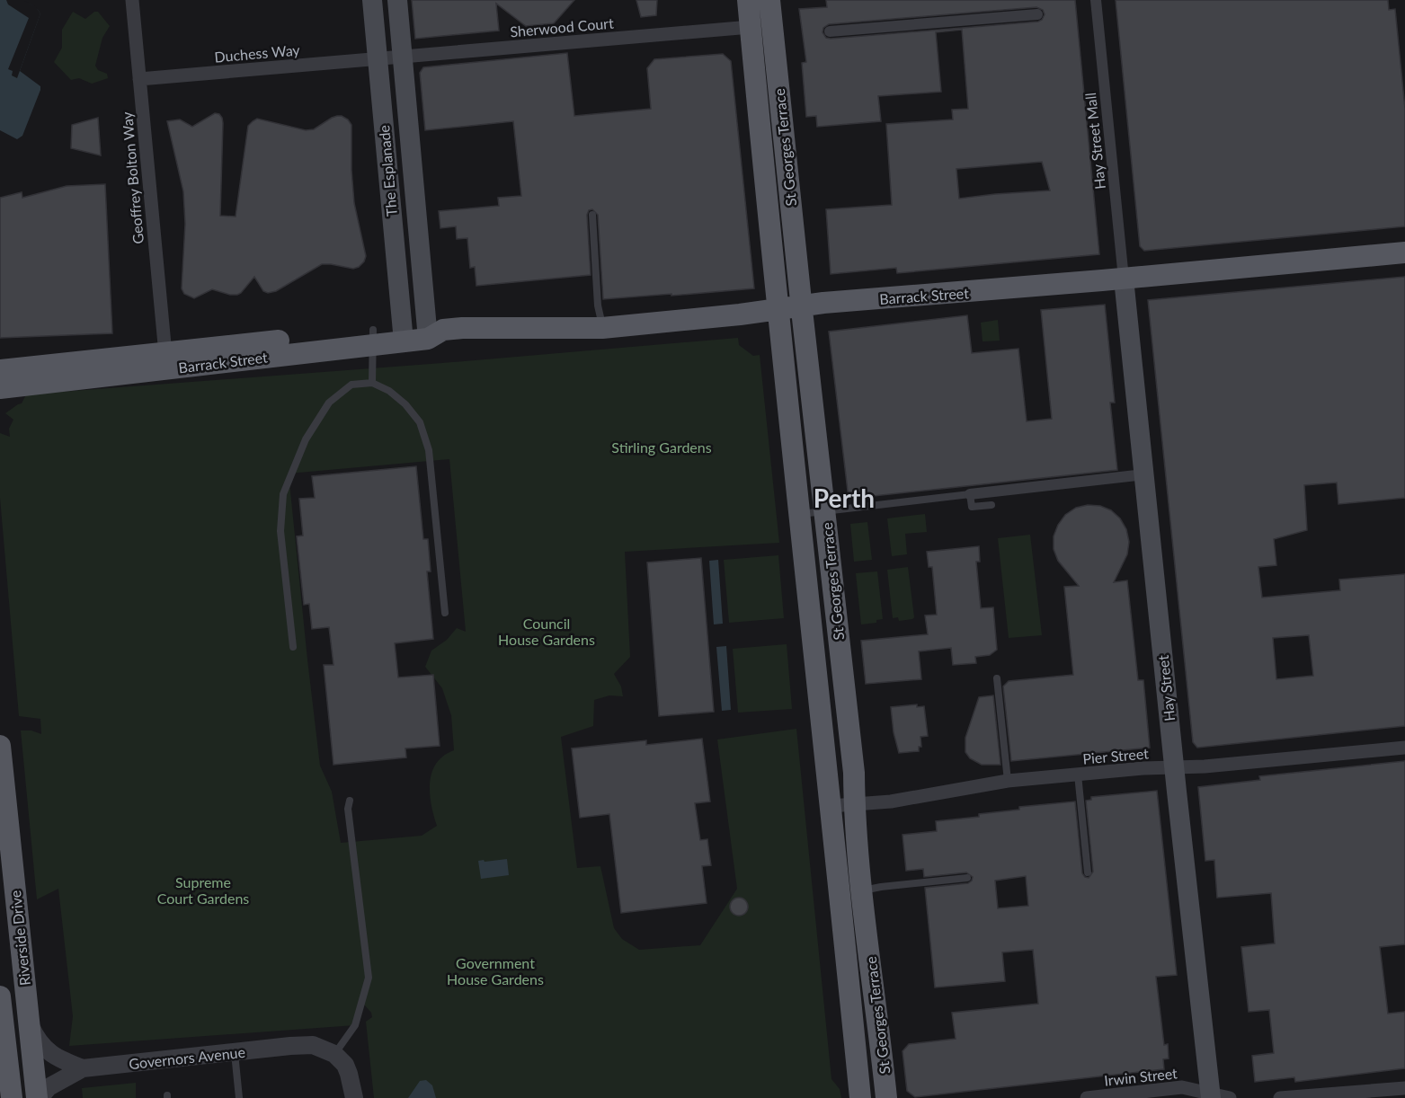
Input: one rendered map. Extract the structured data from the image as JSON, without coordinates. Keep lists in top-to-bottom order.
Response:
{
  "streets": {
    "main road": [
      "St Georges Terrace",
      "The Esplanade",
      "Barrack Street",
      "Hay Street",
      "Riverside Drive"
    ],
    "street": [
      "Sherwood Court",
      "Duchess Way",
      "Hay Street Mall",
      "Geoffrey Bolton Way",
      "Pier Street",
      "Governors Avenue",
      "Irwin Street"
    ]
  },
  "crossings": [
    ["Sherwood Court", "Duchess Way"],
    ["Sherwood Court", "St Georges Terrace"],
    ["Sherwood Court", "The Esplanade"],
    ["Duchess Way", "The Esplanade"],
    ["Duchess Way", "Geoffrey Bolton Way"],
    ["Hay Street Mall", "Barrack Street"],
    ["Hay Street Mall", "Hay Street"],
    ["St Georges Terrace", "Barrack Street"],
    ["St Georges Terrace", "Pier Street"],
    ["The Esplanade", "Barrack Street"],
    ["Geoffrey Bolton Way", "Barrack Street"],
    ["Barrack Street", "Hay Street"],
    ["Hay Street", "Pier Street"],
    ["Hay Street", "Irwin Street"],
    ["Riverside Drive", "Governors Avenue"]
  ],
  "districts": ["Perth"],
  "parks": [
    "Stirling Gardens",
    "Council House Gardens",
    "Supreme Court Gardens",
    "Government House Gardens"
  ]
}
